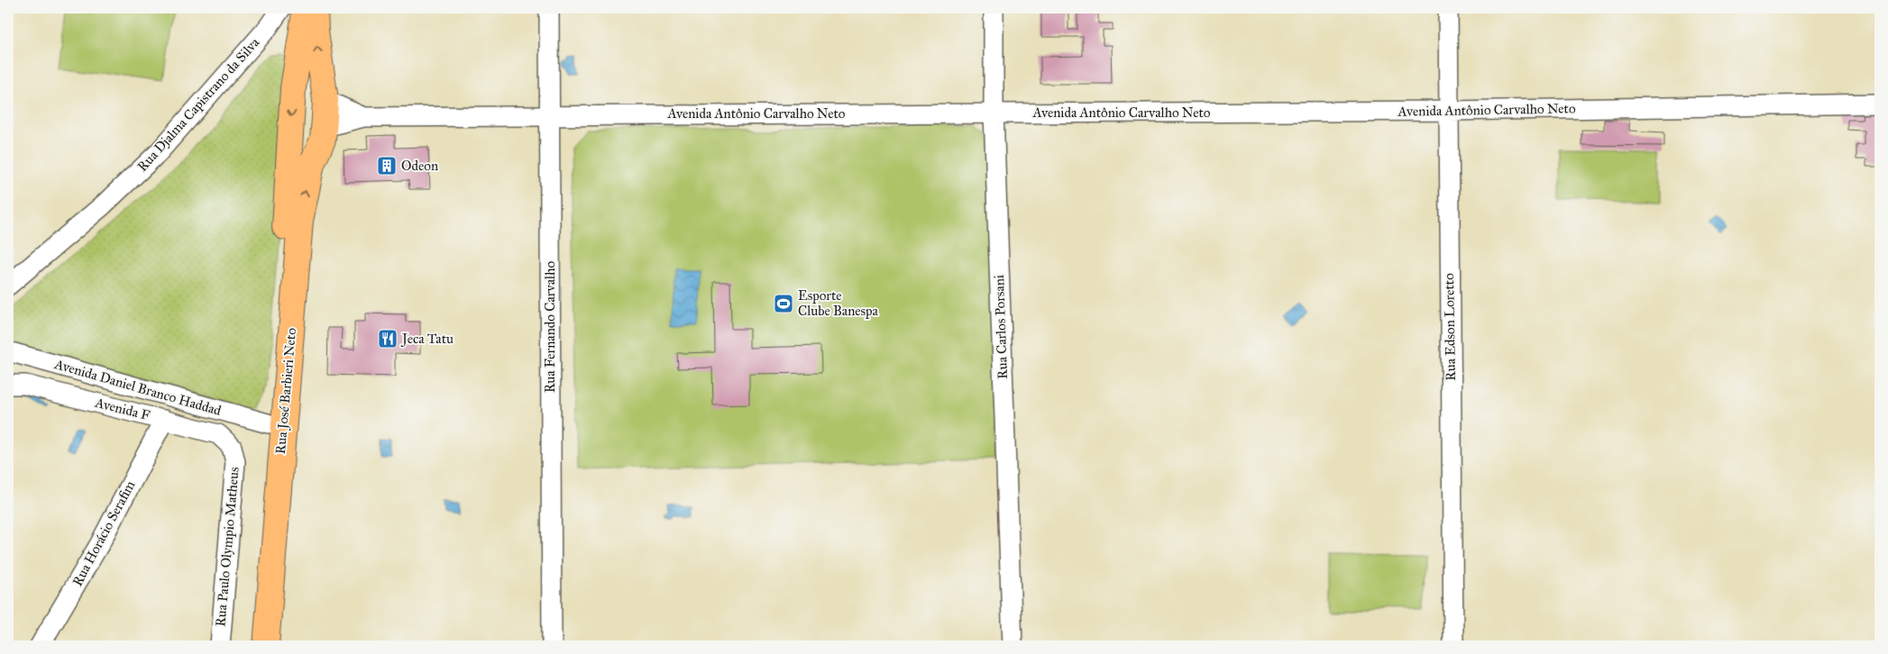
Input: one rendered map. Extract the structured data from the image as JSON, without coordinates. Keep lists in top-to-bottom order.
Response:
{
  "streets": {
    "main road": ["Rua José Barbieri Neto"],
    "street": [
      "Rua Djalma Capistrano da Silva",
      "Avenida Antônio Carvalho Neto",
      "Rua Fernando Carvalho",
      "Rua Carlos Porsani",
      "Rua Edson Loretto",
      "Avenida Daniel Branco Haddad",
      "Avenida F",
      "Rua Horácio Serafim",
      "Rua Paulo Olympio Matheus"
    ]
  },
  "crossings": [
    ["Avenida Antônio Carvalho Neto", "Rua Fernando Carvalho"],
    ["Avenida Antônio Carvalho Neto", "Rua Carlos Porsani"],
    ["Avenida Antônio Carvalho Neto", "Rua Edson Loretto"],
    ["Avenida Daniel Branco Haddad", "Rua José Barbieri Neto"],
    ["Avenida F", "Rua Horácio Serafim"],
    ["Avenida F", "Rua Paulo Olympio Matheus"]
  ],
  "places": {
    "building": ["Odeon"],
    "sports": ["Esporte Clube Banespa"],
    "restaurant": ["Jeca Tatu"]
  }
}
